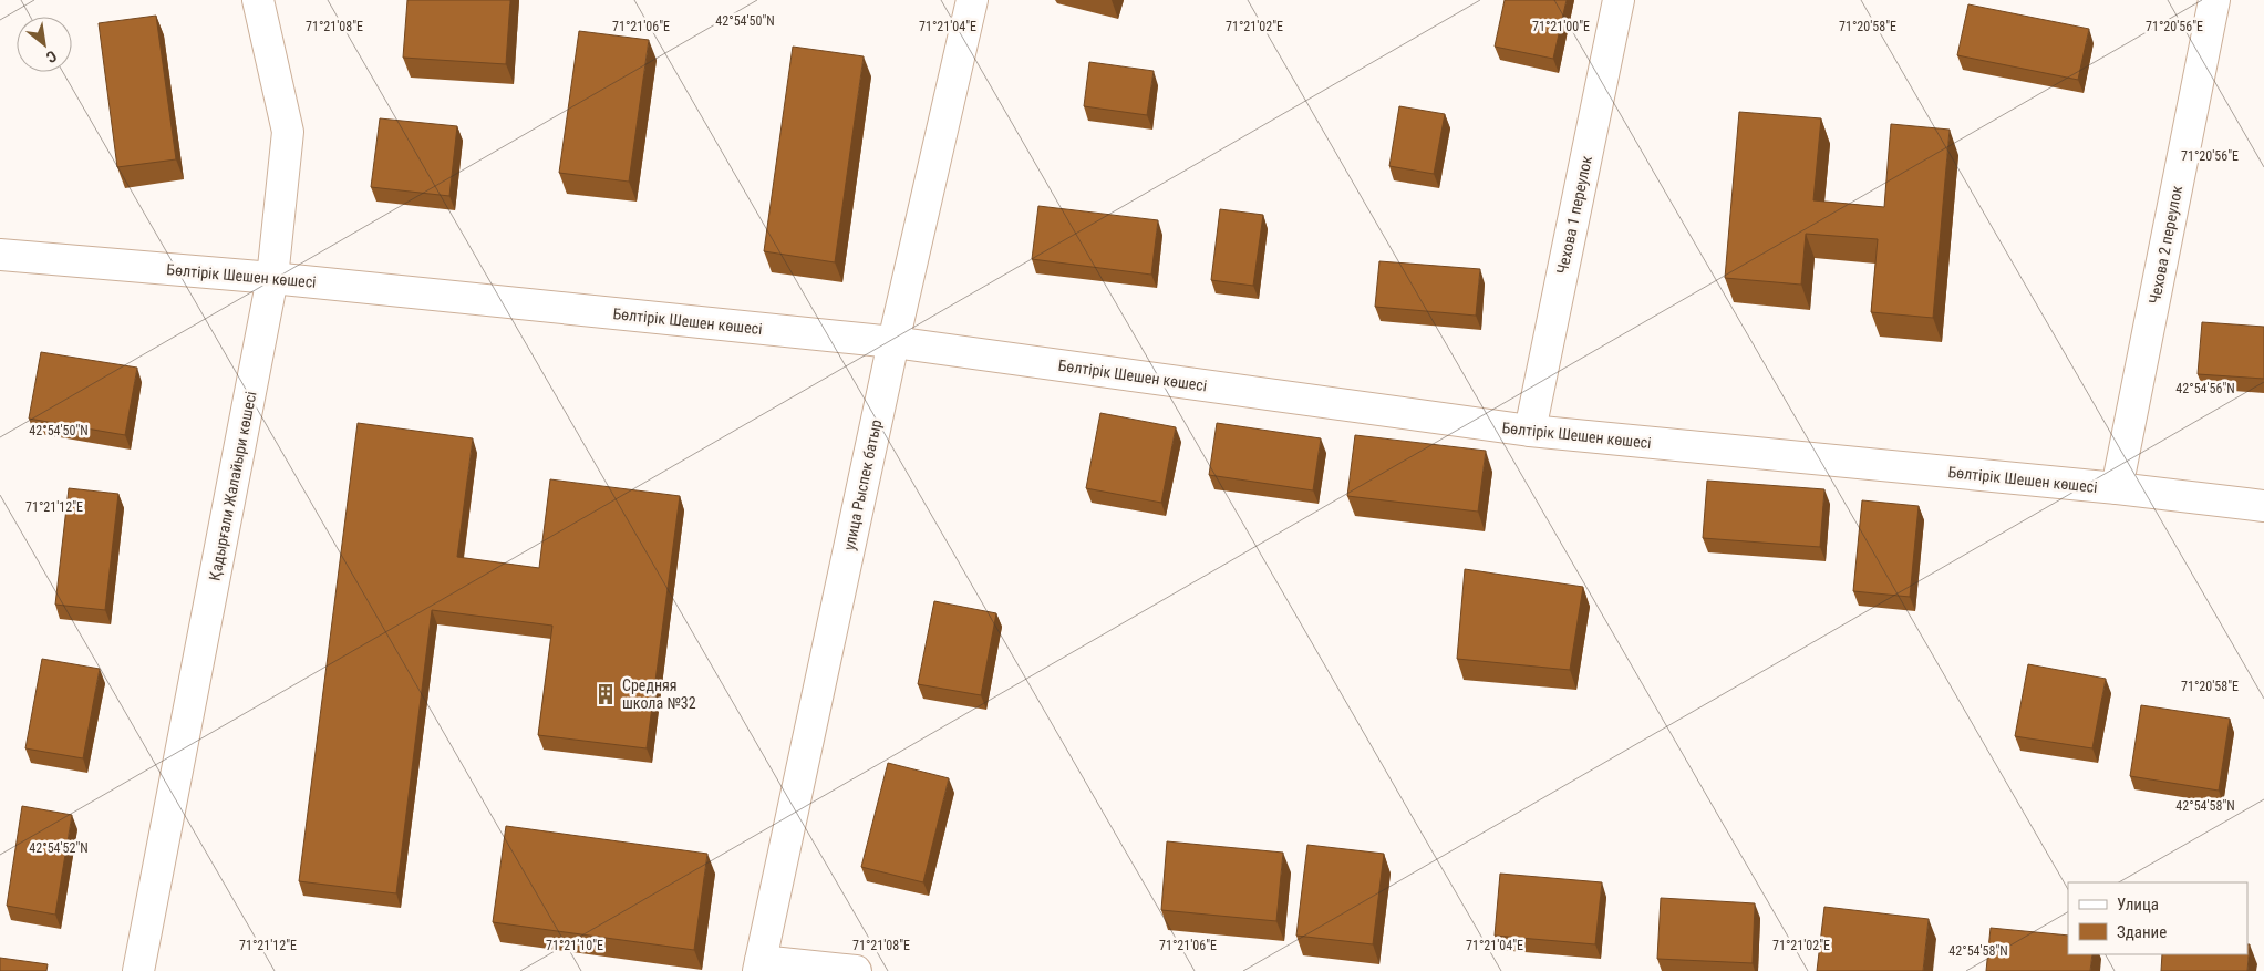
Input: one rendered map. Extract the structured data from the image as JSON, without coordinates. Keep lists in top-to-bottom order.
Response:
{
  "streets": {
    "street": [
      "Чехова 1 переулок",
      "Чехова 2 переулок",
      "Бөлтірік Шешен көшесі",
      "улица Рыспек батыр",
      "Қадырғали Жалайыри көшесі"
    ]
  },
  "crossings": [
    ["Чехова 1 переулок", "Бөлтірік Шешен көшесі"],
    ["Чехова 2 переулок", "Бөлтірік Шешен көшесі"],
    ["Бөлтірік Шешен көшесі", "улица Рыспек батыр"],
    ["Бөлтірік Шешен көшесі", "Қадырғали Жалайыри көшесі"]
  ],
  "places": {
    "building": ["Средняя школа №32"]
  },
  "legend": ["Улица", "Здание"],
  "north": "bottom right",
  "coordinates": [
    "42°54'50\"N",
    "71°21'08\"E",
    "71°21'06\"E",
    "71°21'04\"E",
    "71°21'02\"E",
    "71°21'00\"E",
    "71°20'56\"E",
    "71°20'58\"E",
    "42°54'56\"N",
    "71°21'12\"E",
    "42°54'58\"N",
    "42°54'52\"N",
    "71°21'10\"E"
  ]
}
